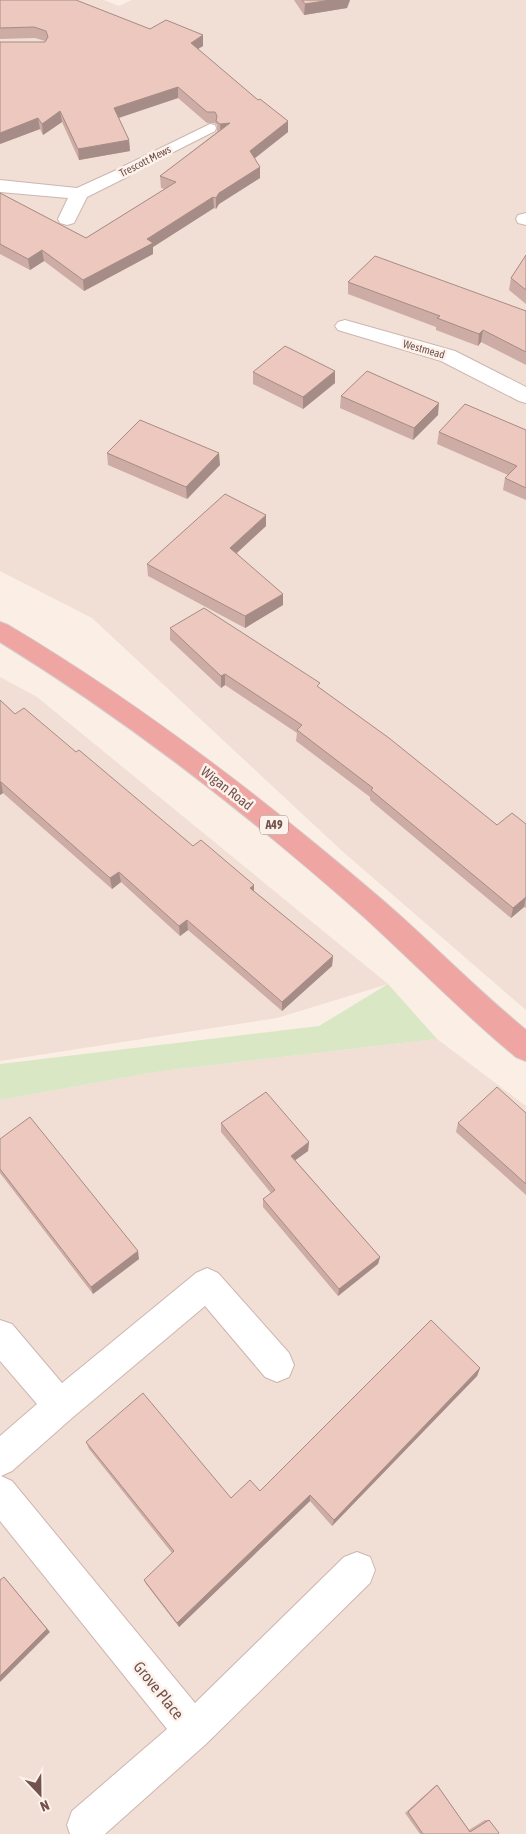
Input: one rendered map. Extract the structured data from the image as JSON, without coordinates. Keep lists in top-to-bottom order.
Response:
{
  "streets": {
    "highway": ["Wigan Road", "A49"],
    "street": ["Trescott Mews", "Westmead", "Grove Place"]
  },
  "north": "bottom"
}
